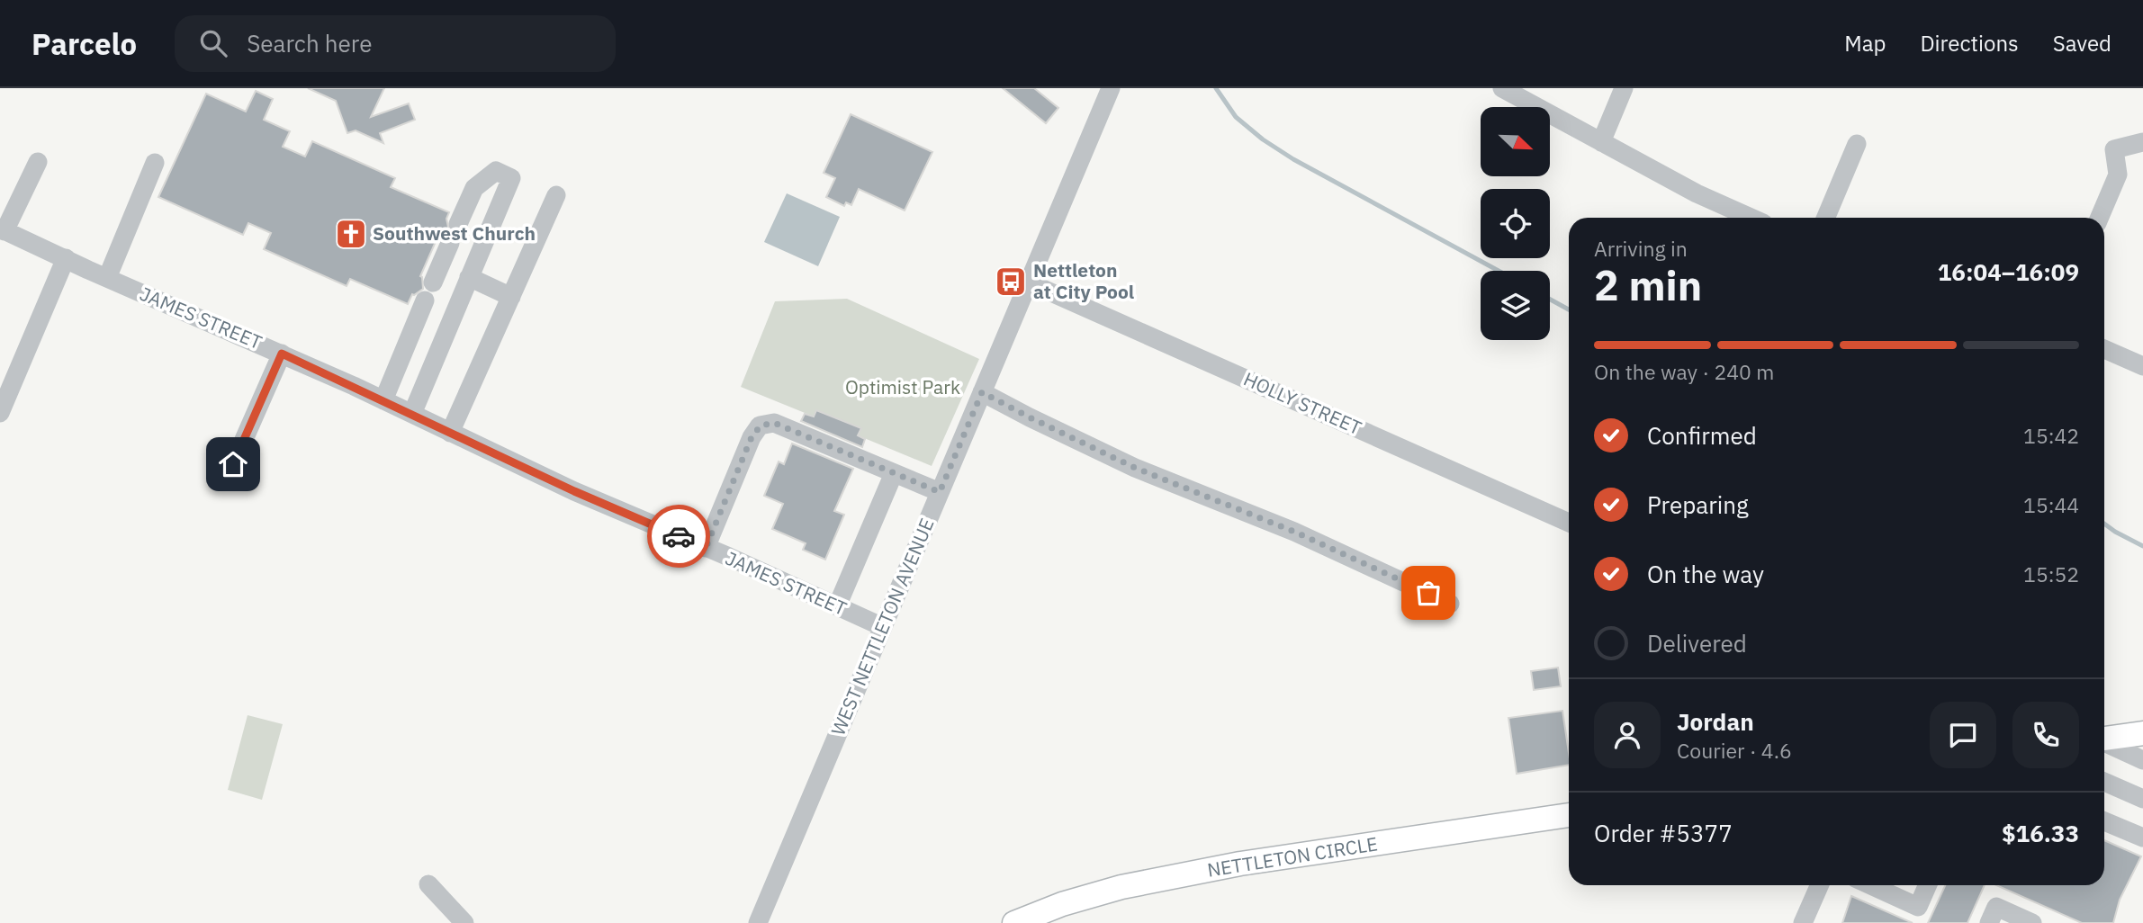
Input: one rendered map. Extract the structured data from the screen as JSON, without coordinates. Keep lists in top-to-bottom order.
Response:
{
  "streets": {
    "main road": ["NETTLETON CIRCLE"],
    "street": ["JAMES STREET", "HOLLY STREET", "WEST NETTLETON AVENUE"]
  },
  "crossings": [
    ["JAMES STREET", "WEST NETTLETON AVENUE"],
    ["HOLLY STREET", "WEST NETTLETON AVENUE"]
  ],
  "parks": ["Optimist Park"],
  "places": {
    "church": ["Southwest Church"],
    "bus stop": ["Nettleton at City Pool"]
  },
  "north": "bottom right",
  "page": {
    "header": "Parcelo",
    "search": "Search here",
    "nav": ["Map", "Directions", "Saved"],
    "heading": ["2 min", "Arriving in", "16:04–16:09"],
    "panel": [
      "Jordan",
      "Courier · 4.6",
      "Order #5377",
      "$16.33"
    ],
    "bar": "On the way · 240 m",
    "list": [
      ["Confirmed", "15:42"],
      ["Preparing", "15:44"],
      ["On the way", "15:52"],
      "Delivered"
    ]
  }
}
